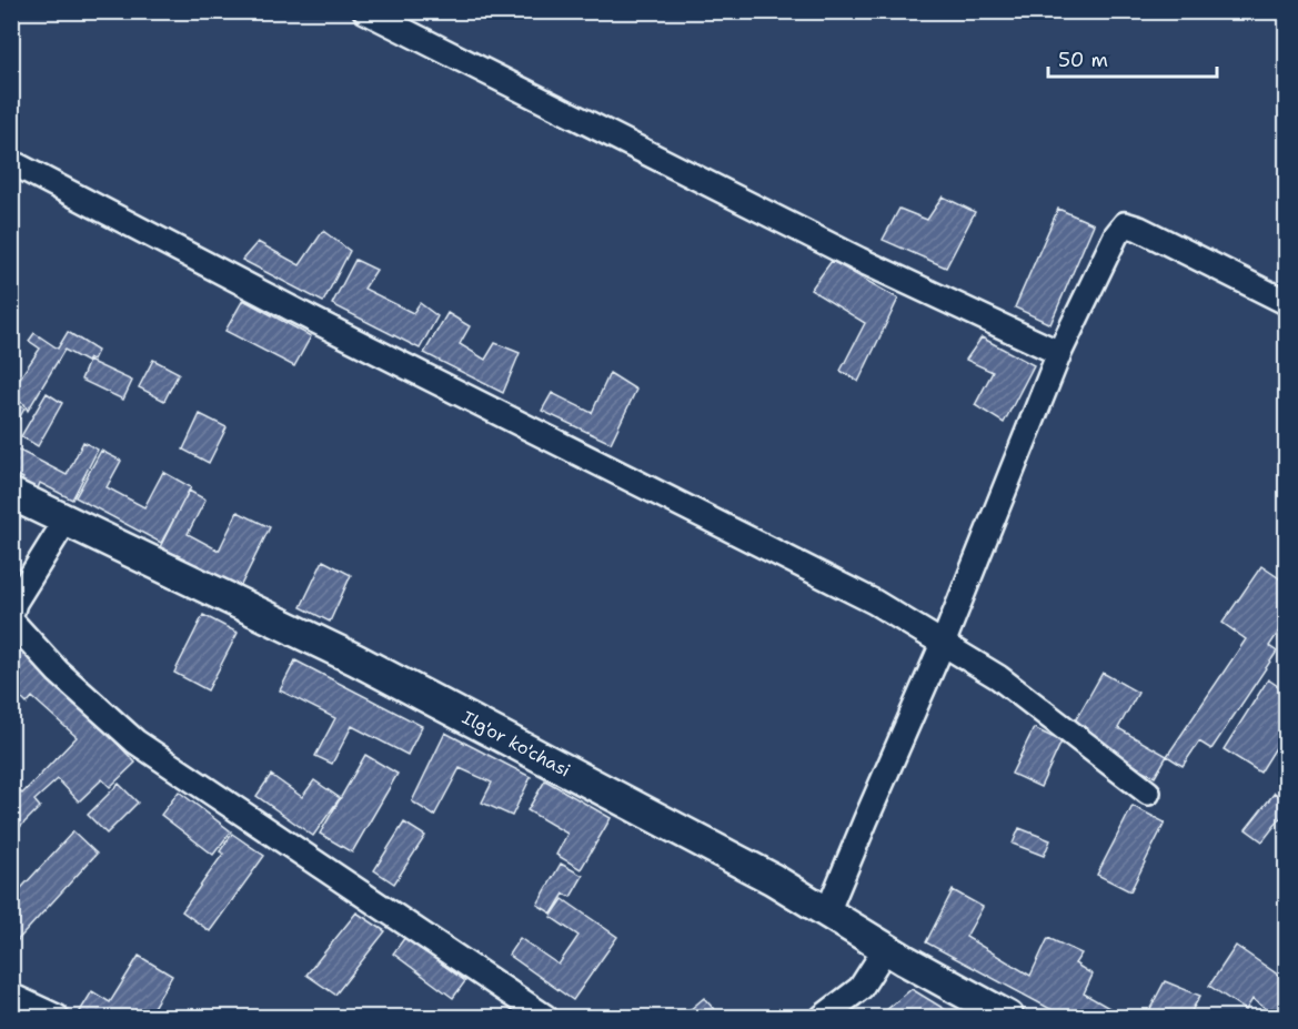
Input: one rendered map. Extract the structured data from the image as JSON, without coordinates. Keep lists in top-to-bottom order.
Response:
{
  "streets": {
    "street": ["Ilg'or ko'chasi"]
  },
  "scale_bar": "50 m"
}
